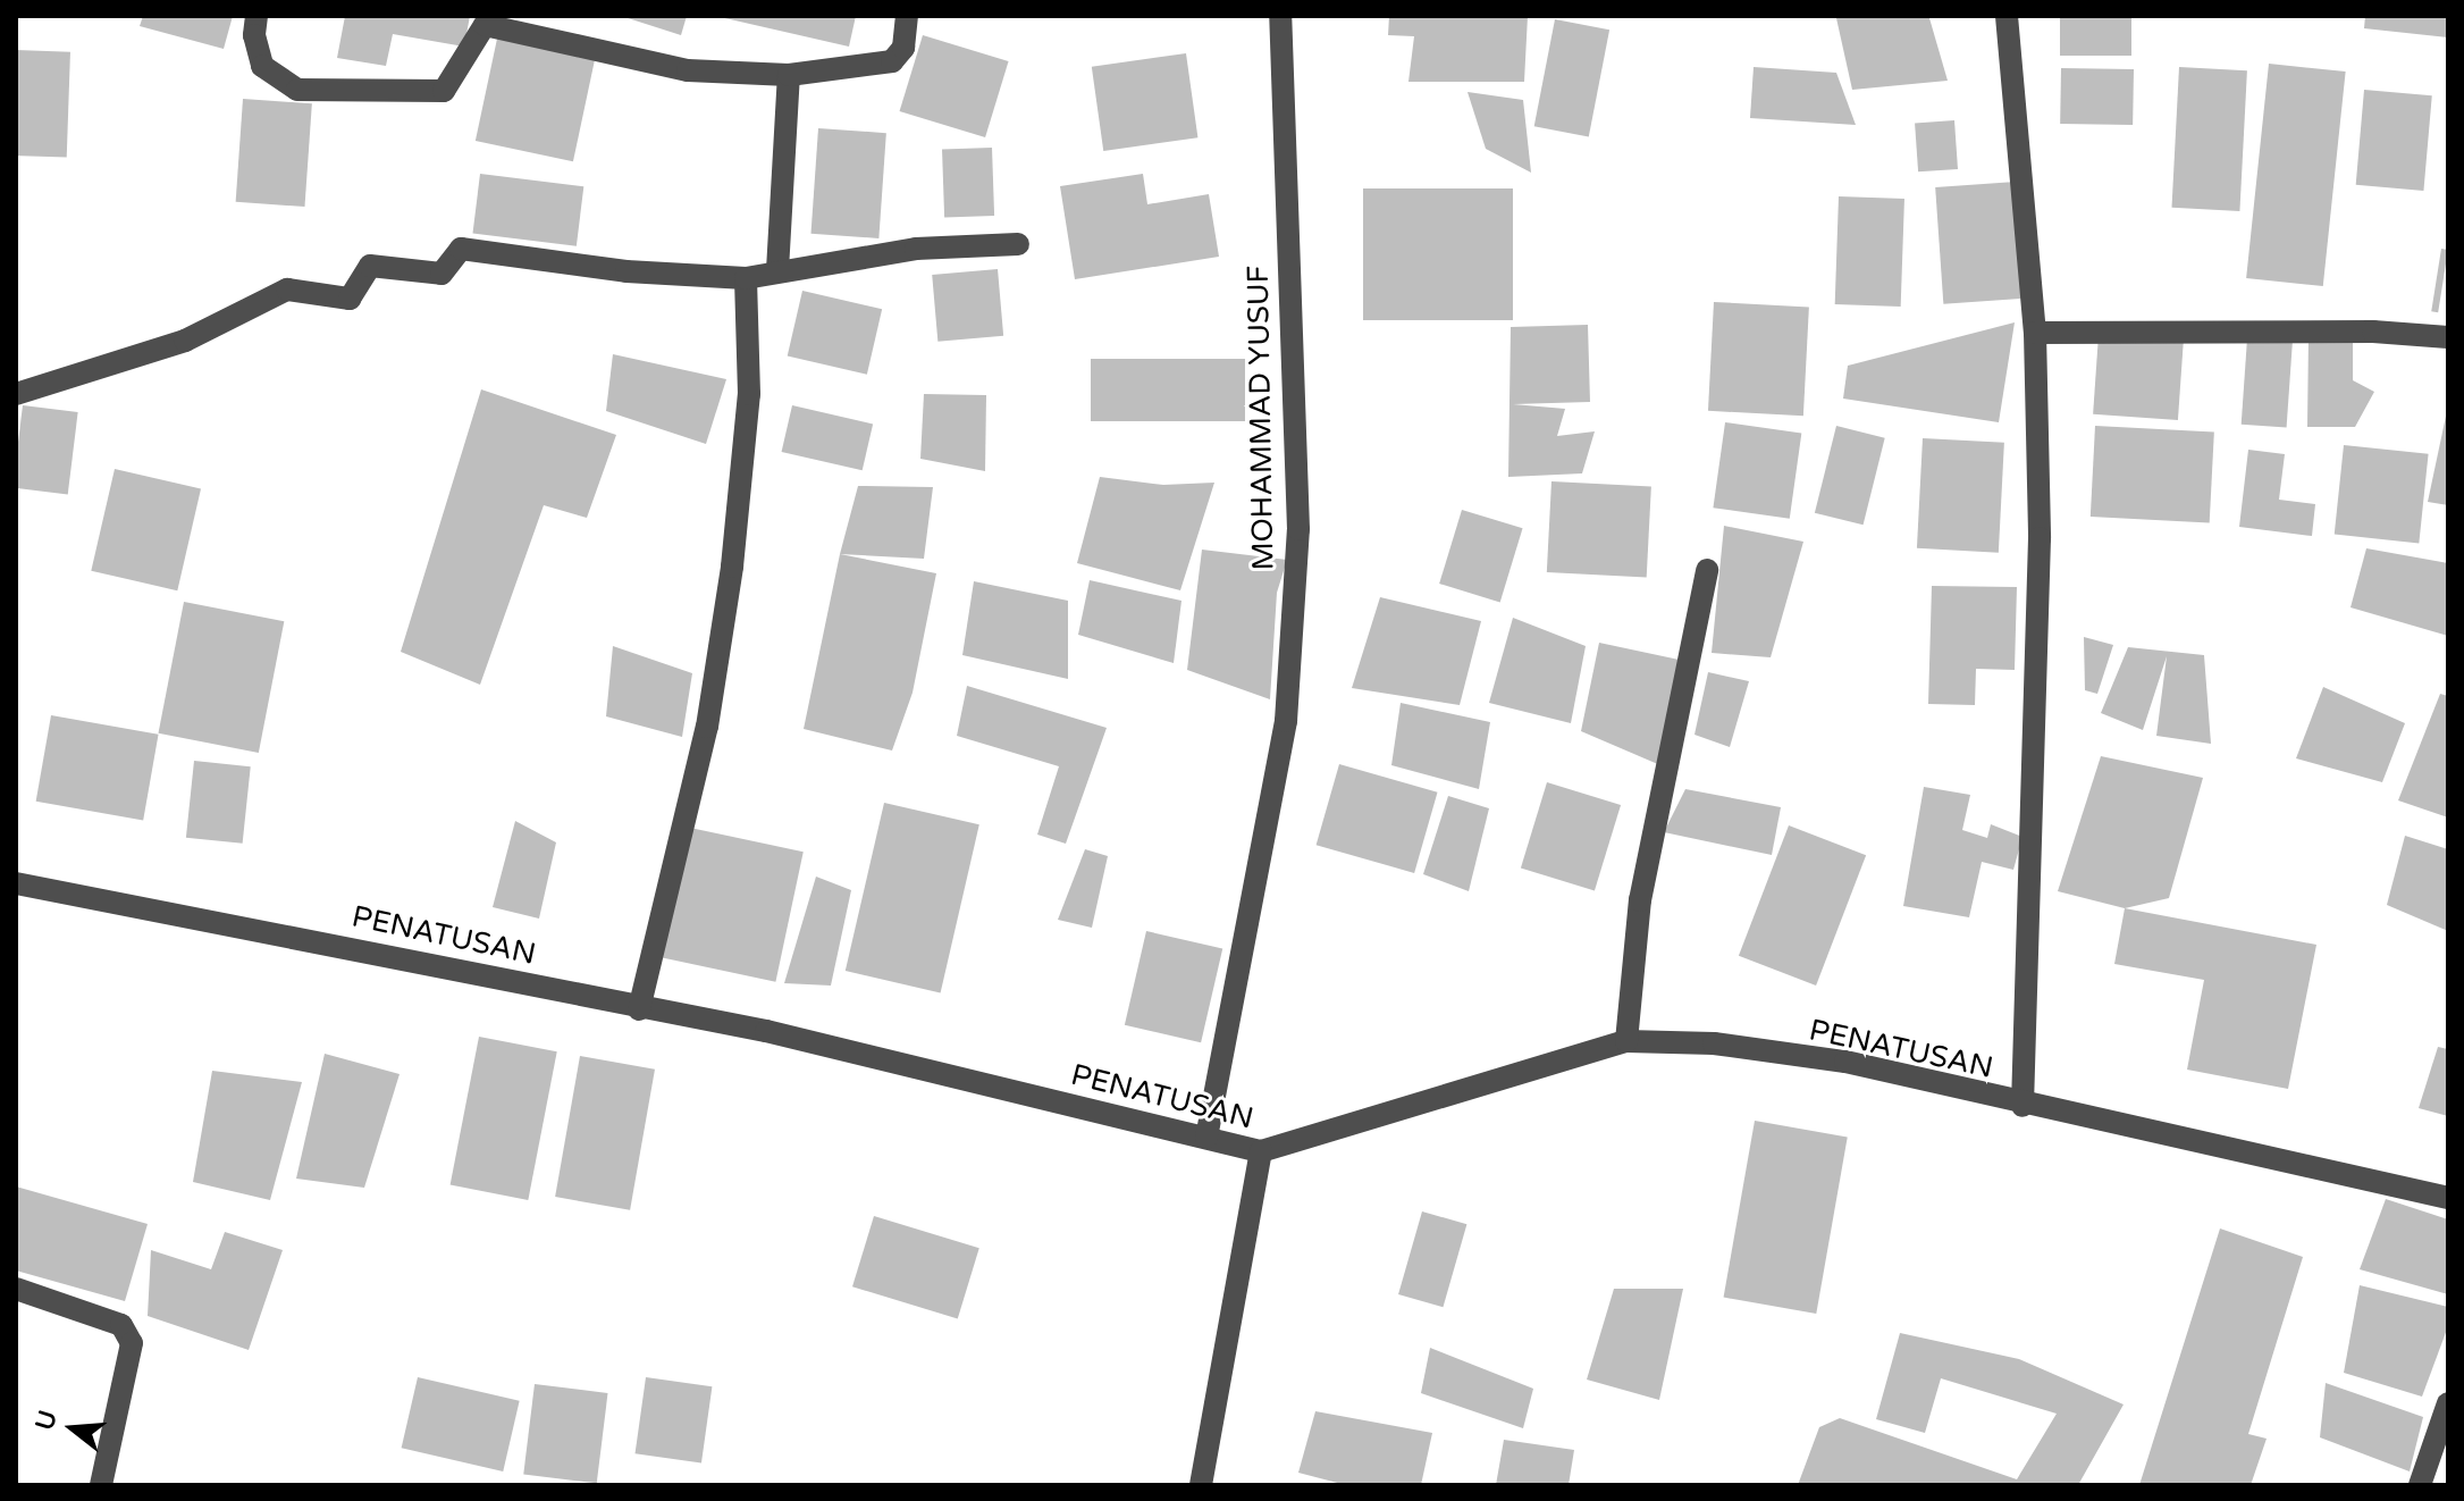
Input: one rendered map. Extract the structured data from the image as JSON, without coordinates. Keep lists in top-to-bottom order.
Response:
{
  "streets": {
    "street": ["MOHAMMAD YUSUF", "PENATUSAN"]
  },
  "crossings": [
    ["MOHAMMAD YUSUF", "PENATUSAN"]
  ],
  "north": "left"
}
